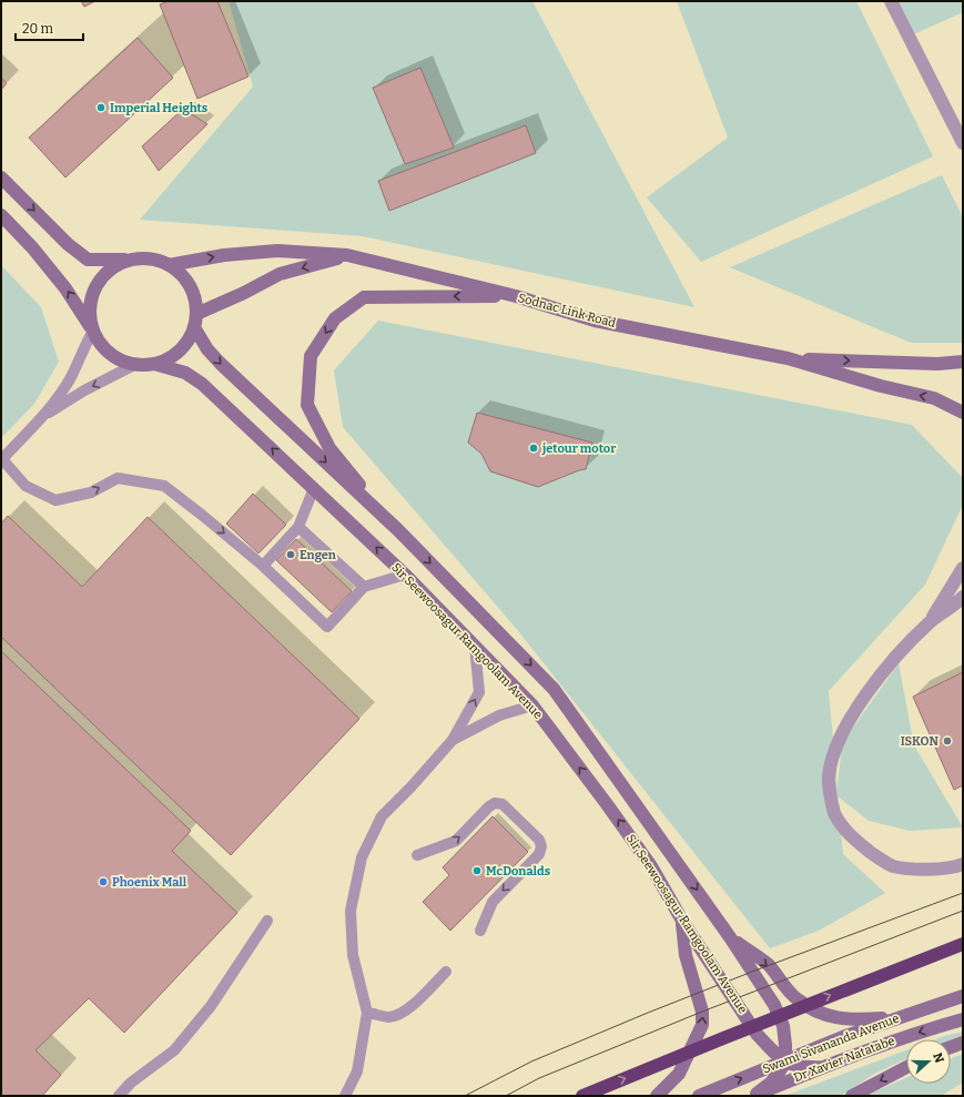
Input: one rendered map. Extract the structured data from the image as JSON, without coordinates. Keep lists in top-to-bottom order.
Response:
{
  "streets": {
    "main road": [
      "Sodnac Link Road",
      "Sir Seewoosagur Ramgoolam Avenue",
      "Swami Sivananda Avenue",
      "Dr Xavier Natatabe"
    ]
  },
  "crossings": [
    ["Sodnac Link Road", "Sir Seewoosagur Ramgoolam Avenue"],
    ["Sir Seewoosagur Ramgoolam Avenue", "Swami Sivananda Avenue"]
  ],
  "places": [
    "Imperial Heights",
    "jetour motor",
    "Engen",
    "ISKON",
    "McDonalds",
    "Phoenix Mall"
  ],
  "scale_bar": "20 m",
  "north": "right"
}
